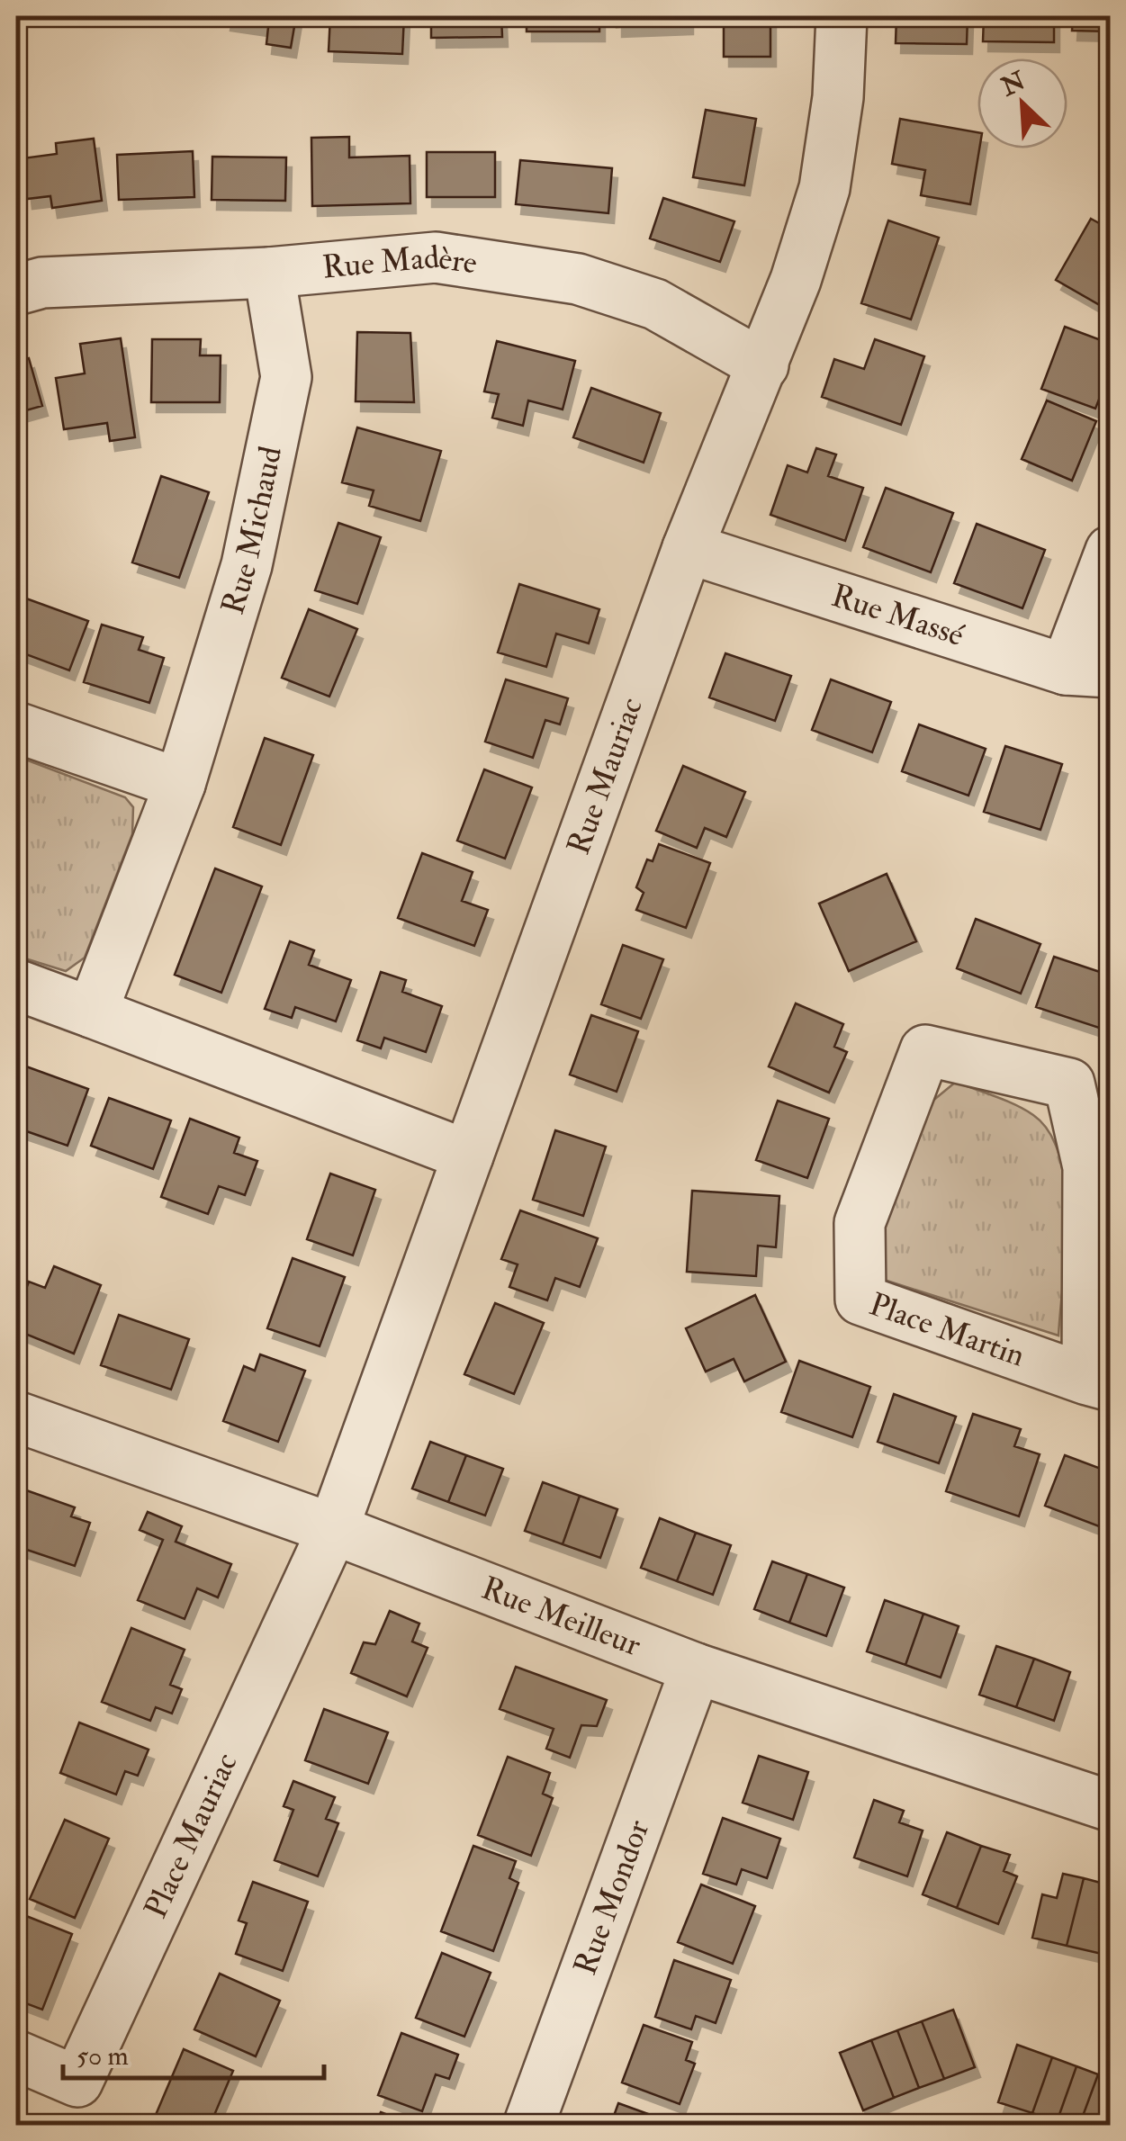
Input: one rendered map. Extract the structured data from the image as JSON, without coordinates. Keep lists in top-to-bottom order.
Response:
{
  "streets": {
    "street": [
      "Rue Madère",
      "Rue Michaud",
      "Rue Massé",
      "Rue Mauriac",
      "Place Martin",
      "Rue Meilleur",
      "Place Mauriac",
      "Rue Mondor"
    ]
  },
  "crossings": [
    ["Rue Madère", "Rue Michaud"],
    ["Rue Madère", "Rue Mauriac"],
    ["Rue Massé", "Rue Mauriac"],
    ["Rue Mauriac", "Rue Meilleur"],
    ["Rue Mauriac", "Place Mauriac"],
    ["Rue Meilleur", "Place Mauriac"],
    ["Rue Meilleur", "Rue Mondor"]
  ],
  "scale_bar": "50 m",
  "north": "top left"
}
